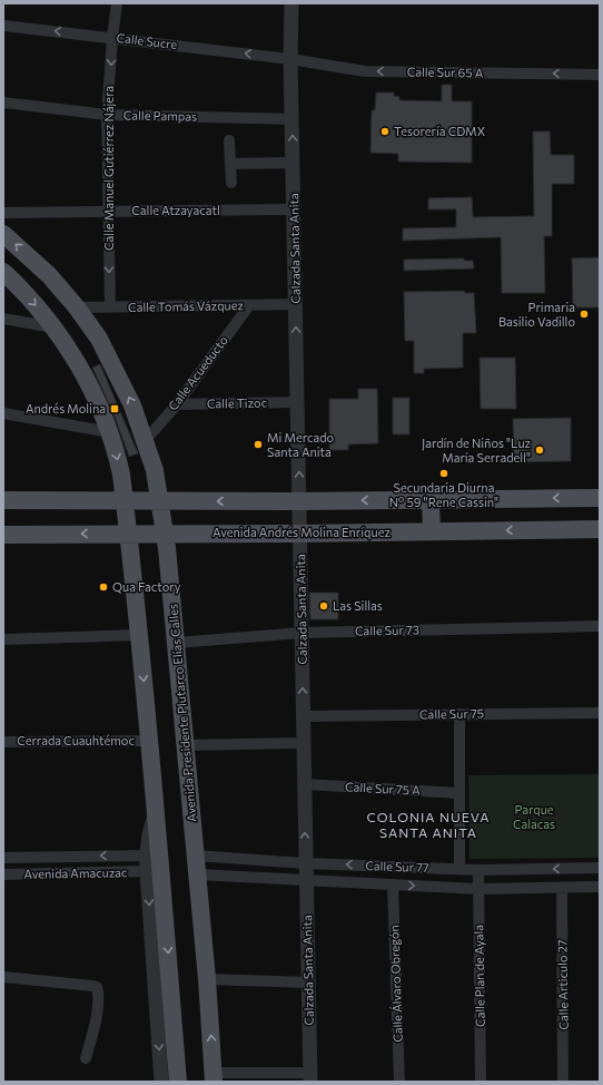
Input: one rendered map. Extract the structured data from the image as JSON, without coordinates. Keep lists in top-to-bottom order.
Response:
{
  "streets": {
    "main road": ["Avenida Andrés Molina Enríquez", "Avenida Presidente Plutarco Elías Calles"],
    "street": [
      "Calle Sucre",
      "Calle Sur 65 A",
      "Calle Pampas",
      "Calle Manuel Gutiérrez Nájera",
      "Calle Atzayacatl",
      "Calzada Santa Anita",
      "Calle Tomás Vázquez",
      "Calle Acueducto",
      "Calle Tizoc",
      "Calle Sur 73",
      "Calle Sur 75",
      "Cerrada Cuauhtémoc",
      "Calle Sur 75 A",
      "Calle Sur 77",
      "Avenida Amacuzac",
      "Calle Plan de Ayala",
      "Calle Álvaro Obregón",
      "Calle Articulo 27"
    ]
  },
  "crossings": [
    ["Calle Sucre", "Calle Sur 65 A"],
    ["Calle Sucre", "Calle Manuel Gutiérrez Nájera"],
    ["Calle Sucre", "Calzada Santa Anita"],
    ["Calle Sur 65 A", "Calzada Santa Anita"],
    ["Calle Pampas", "Calle Manuel Gutiérrez Nájera"],
    ["Calle Pampas", "Calzada Santa Anita"],
    ["Calle Manuel Gutiérrez Nájera", "Calle Atzayacatl"],
    ["Calle Manuel Gutiérrez Nájera", "Calle Tomás Vázquez"],
    ["Calle Atzayacatl", "Calzada Santa Anita"],
    ["Calzada Santa Anita", "Calle Tomás Vázquez"],
    ["Calzada Santa Anita", "Calle Tizoc"],
    ["Calzada Santa Anita", "Avenida Andrés Molina Enríquez"],
    ["Calzada Santa Anita", "Calle Sur 73"],
    ["Calzada Santa Anita", "Calle Sur 75"],
    ["Calzada Santa Anita", "Calle Sur 75 A"],
    ["Calzada Santa Anita", "Calle Sur 77"],
    ["Calle Tomás Vázquez", "Calle Acueducto"],
    ["Calle Tomás Vázquez", "Avenida Presidente Plutarco Elías Calles"],
    ["Calle Acueducto", "Calle Tizoc"],
    ["Calle Acueducto", "Avenida Presidente Plutarco Elías Calles"],
    ["Avenida Andrés Molina Enríquez", "Avenida Presidente Plutarco Elías Calles"],
    ["Calle Sur 73", "Avenida Presidente Plutarco Elías Calles"],
    ["Avenida Presidente Plutarco Elías Calles", "Calle Sur 77"],
    ["Calle Sur 77", "Calle Plan de Ayala"],
    ["Calle Sur 77", "Calle Álvaro Obregón"],
    ["Calle Sur 77", "Calle Articulo 27"]
  ],
  "one_way": [
    "Calle Sucre",
    "Calle Sur 65 A",
    "Calle Manuel Gutiérrez Nájera",
    "Calzada Santa Anita"
  ],
  "districts": ["COLONIA NUEVA SANTA ANITA"],
  "parks": ["Parque Calacas"],
  "places": {
    "other": [
      "Tesorería CDMX",
      "Primaria Basilio Vadillo",
      "Mi Mercado Santa Anita",
      "Jardín de Niños \"Luz María Serradell\"",
      "Secundaria Diurna N° 59 \"Rene Cassin\"",
      "Qua Factory",
      "Las Sillas"
    ],
    "transit": ["Andrés Molina"]
  }
}
